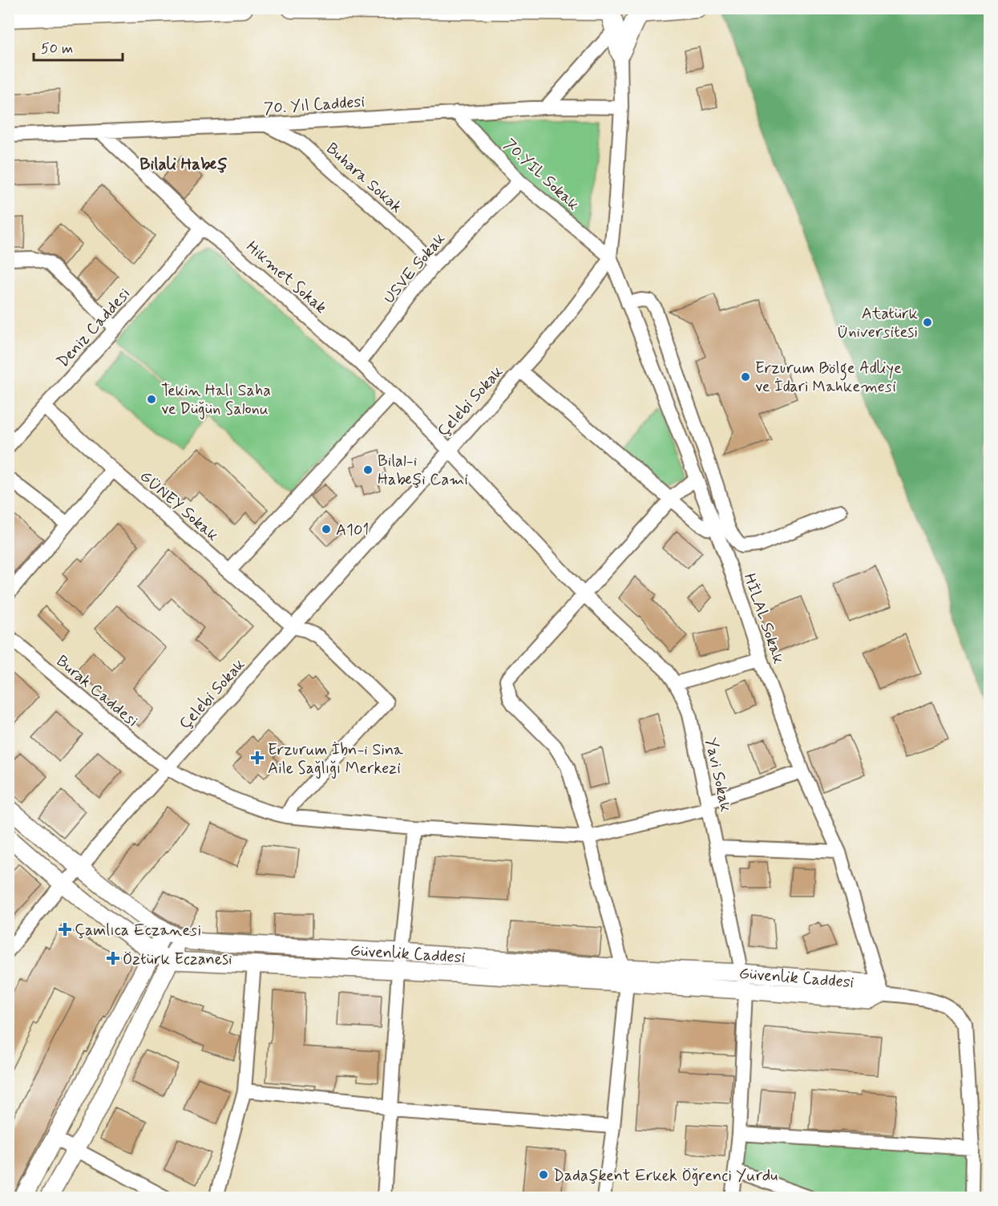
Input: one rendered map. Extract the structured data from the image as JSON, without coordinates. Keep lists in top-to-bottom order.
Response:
{
  "streets": {
    "main road": ["Güvenlik Caddesi"],
    "street": [
      "70. Yıl Caddesi",
      "70.YIL Sokak",
      "Buhara Sokak",
      "USVE Sokak",
      "Hikmet Sokak",
      "Deniz Caddesi",
      "Çelebi Sokak",
      "GÜNEY Sokak",
      "HİLAL Sokak",
      "Burak Caddesi",
      "Yavi Sokak"
    ]
  },
  "crossings": [
    ["70. Yıl Caddesi", "70.YIL Sokak"],
    ["70. Yıl Caddesi", "Buhara Sokak"],
    ["70. Yıl Caddesi", "Hikmet Sokak"],
    ["70. Yıl Caddesi", "Çelebi Sokak"],
    ["70.YIL Sokak", "USVE Sokak"],
    ["70.YIL Sokak", "Çelebi Sokak"],
    ["70.YIL Sokak", "HİLAL Sokak"],
    ["Buhara Sokak", "USVE Sokak"],
    ["USVE Sokak", "Hikmet Sokak"],
    ["Hikmet Sokak", "Deniz Caddesi"],
    ["Hikmet Sokak", "Çelebi Sokak"],
    ["Hikmet Sokak", "Yavi Sokak"],
    ["Deniz Caddesi", "GÜNEY Sokak"],
    ["Çelebi Sokak", "GÜNEY Sokak"],
    ["Çelebi Sokak", "HİLAL Sokak"],
    ["Çelebi Sokak", "Burak Caddesi"],
    ["Çelebi Sokak", "Yavi Sokak"],
    ["Çelebi Sokak", "Güvenlik Caddesi"],
    ["HİLAL Sokak", "Burak Caddesi"],
    ["HİLAL Sokak", "Güvenlik Caddesi"],
    ["Burak Caddesi", "Yavi Sokak"],
    ["Yavi Sokak", "Güvenlik Caddesi"]
  ],
  "districts": ["Bilali Habeş"],
  "places": {
    "other": [
      "Atatürk Üniversitesi",
      "Erzurum Bölge Adliye ve İdari Mahkemesi",
      "Tekin Halı Saha ve Düğün Salonu",
      "Bilal-i Habeşi Cami",
      "A101",
      "Dadaşkent Erkek Öğrenci Yurdu"
    ],
    "health": ["Erzurum İbn-i Sina Aile Sağlığı Merkezi", "Çamlıca Eczanesi", "Öztürk Eczanesi"]
  },
  "scale_bar": "50 m"
}
